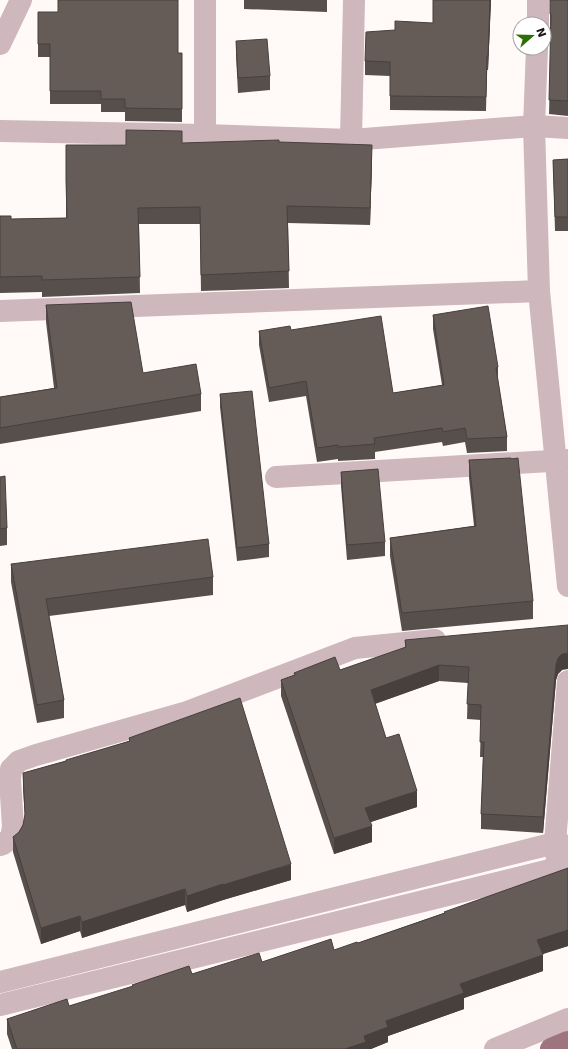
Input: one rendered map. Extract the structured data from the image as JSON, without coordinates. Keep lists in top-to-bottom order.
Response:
{
  "north": "right"
}
